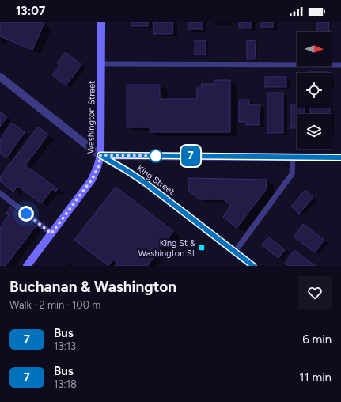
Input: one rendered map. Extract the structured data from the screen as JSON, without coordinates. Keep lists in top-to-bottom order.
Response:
{
  "streets": {
    "street": ["Washington Street", "King Street"]
  },
  "crossings": [
    ["Washington Street", "King Street"]
  ],
  "places": {
    "transit": ["King St & Washington St"]
  },
  "lines": ["bus line 7"],
  "north": "right",
  "page": {
    "status": "13:07",
    "on_map": "7",
    "heading": ["Buchanan & Washington", "Walk · 2 min · 100 m"],
    "list": [
      {
        "mark": "7",
        "name": "Bus",
        "note": "13:13",
        "value": "6 min"
      },
      {
        "mark": "7",
        "name": "Bus",
        "note": "13:18",
        "value": "11 min"
      }
    ]
  }
}
